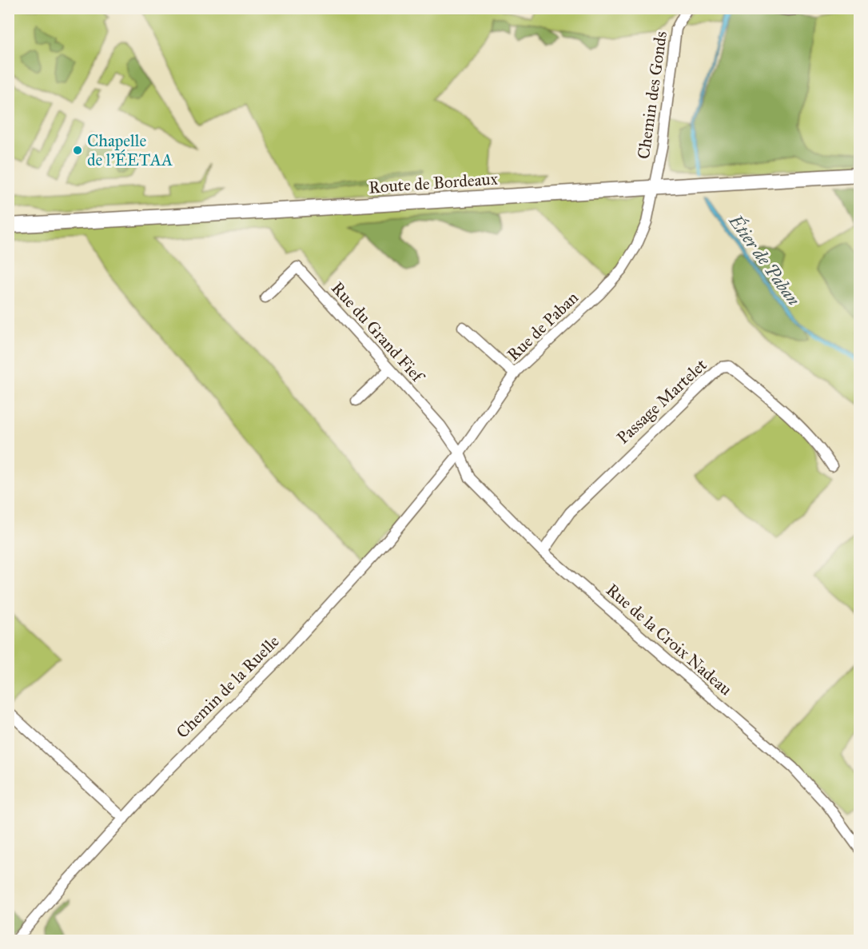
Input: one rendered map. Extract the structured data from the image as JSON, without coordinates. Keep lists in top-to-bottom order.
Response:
{
  "streets": {
    "main road": ["Route de Bordeaux"],
    "street": [
      "Chemin des Gonds",
      "Rue de Paban",
      "Rue du Grand Fief",
      "Passage Martelet",
      "Rue de la Croix Nadeau",
      "Chemin de la Ruelle"
    ]
  },
  "crossings": [
    ["Chemin des Gonds", "Route de Bordeaux"],
    ["Chemin des Gonds", "Rue de Paban"],
    ["Rue de Paban", "Rue du Grand Fief"],
    ["Rue de Paban", "Rue de la Croix Nadeau"],
    ["Rue de Paban", "Chemin de la Ruelle"],
    ["Rue du Grand Fief", "Rue de la Croix Nadeau"],
    ["Rue du Grand Fief", "Chemin de la Ruelle"],
    ["Passage Martelet", "Rue de la Croix Nadeau"],
    ["Rue de la Croix Nadeau", "Chemin de la Ruelle"]
  ],
  "water": ["Étier de Paban"],
  "places": ["Chapelle de l'ÉETAA"]
}
